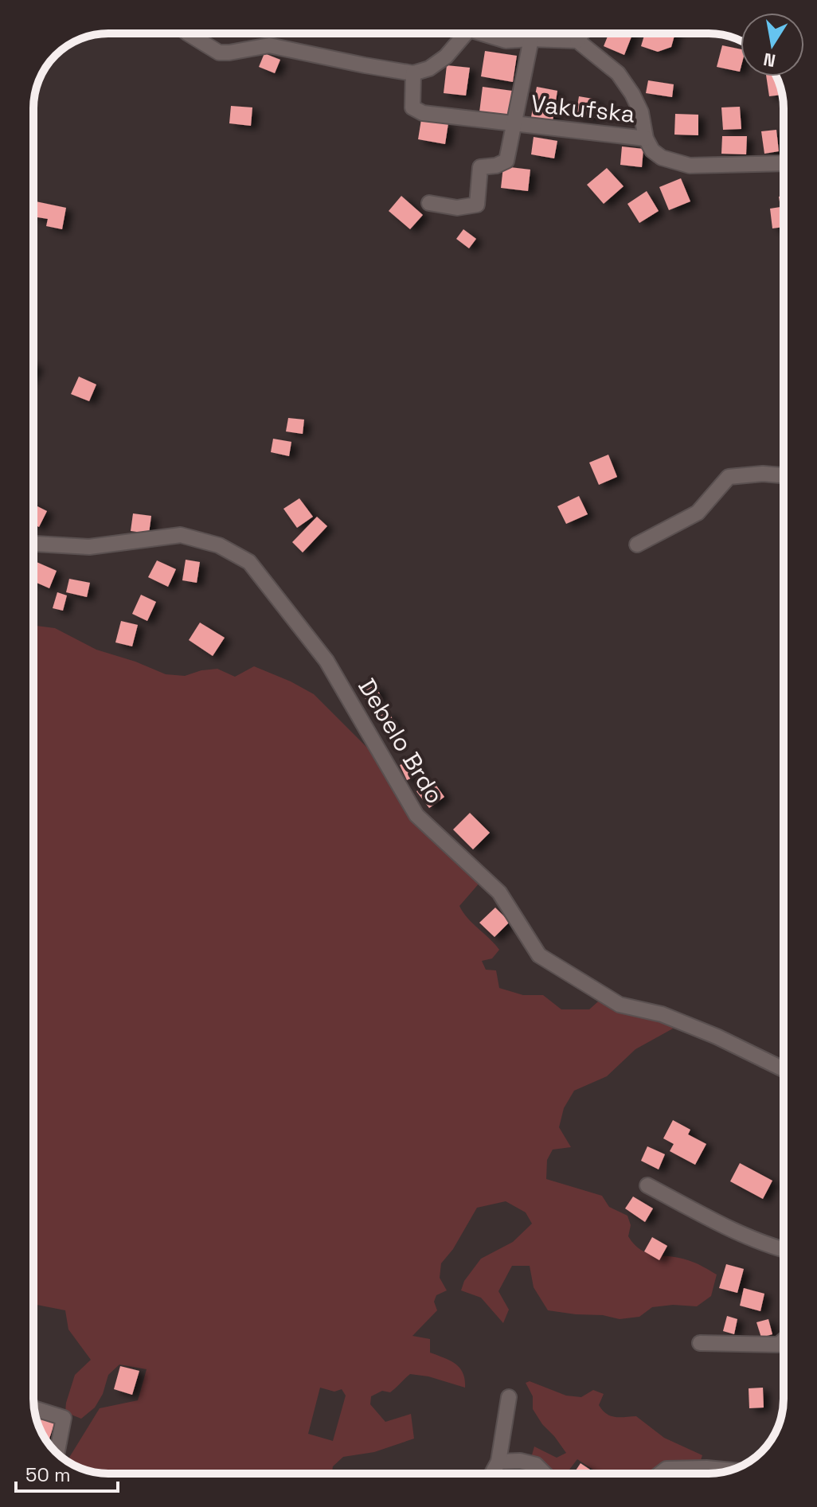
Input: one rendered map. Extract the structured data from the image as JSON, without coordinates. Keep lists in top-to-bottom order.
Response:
{
  "streets": {
    "street": ["Vakufska", "Debelo Brdo"]
  },
  "scale_bar": "50 m",
  "north": "bottom"
}
